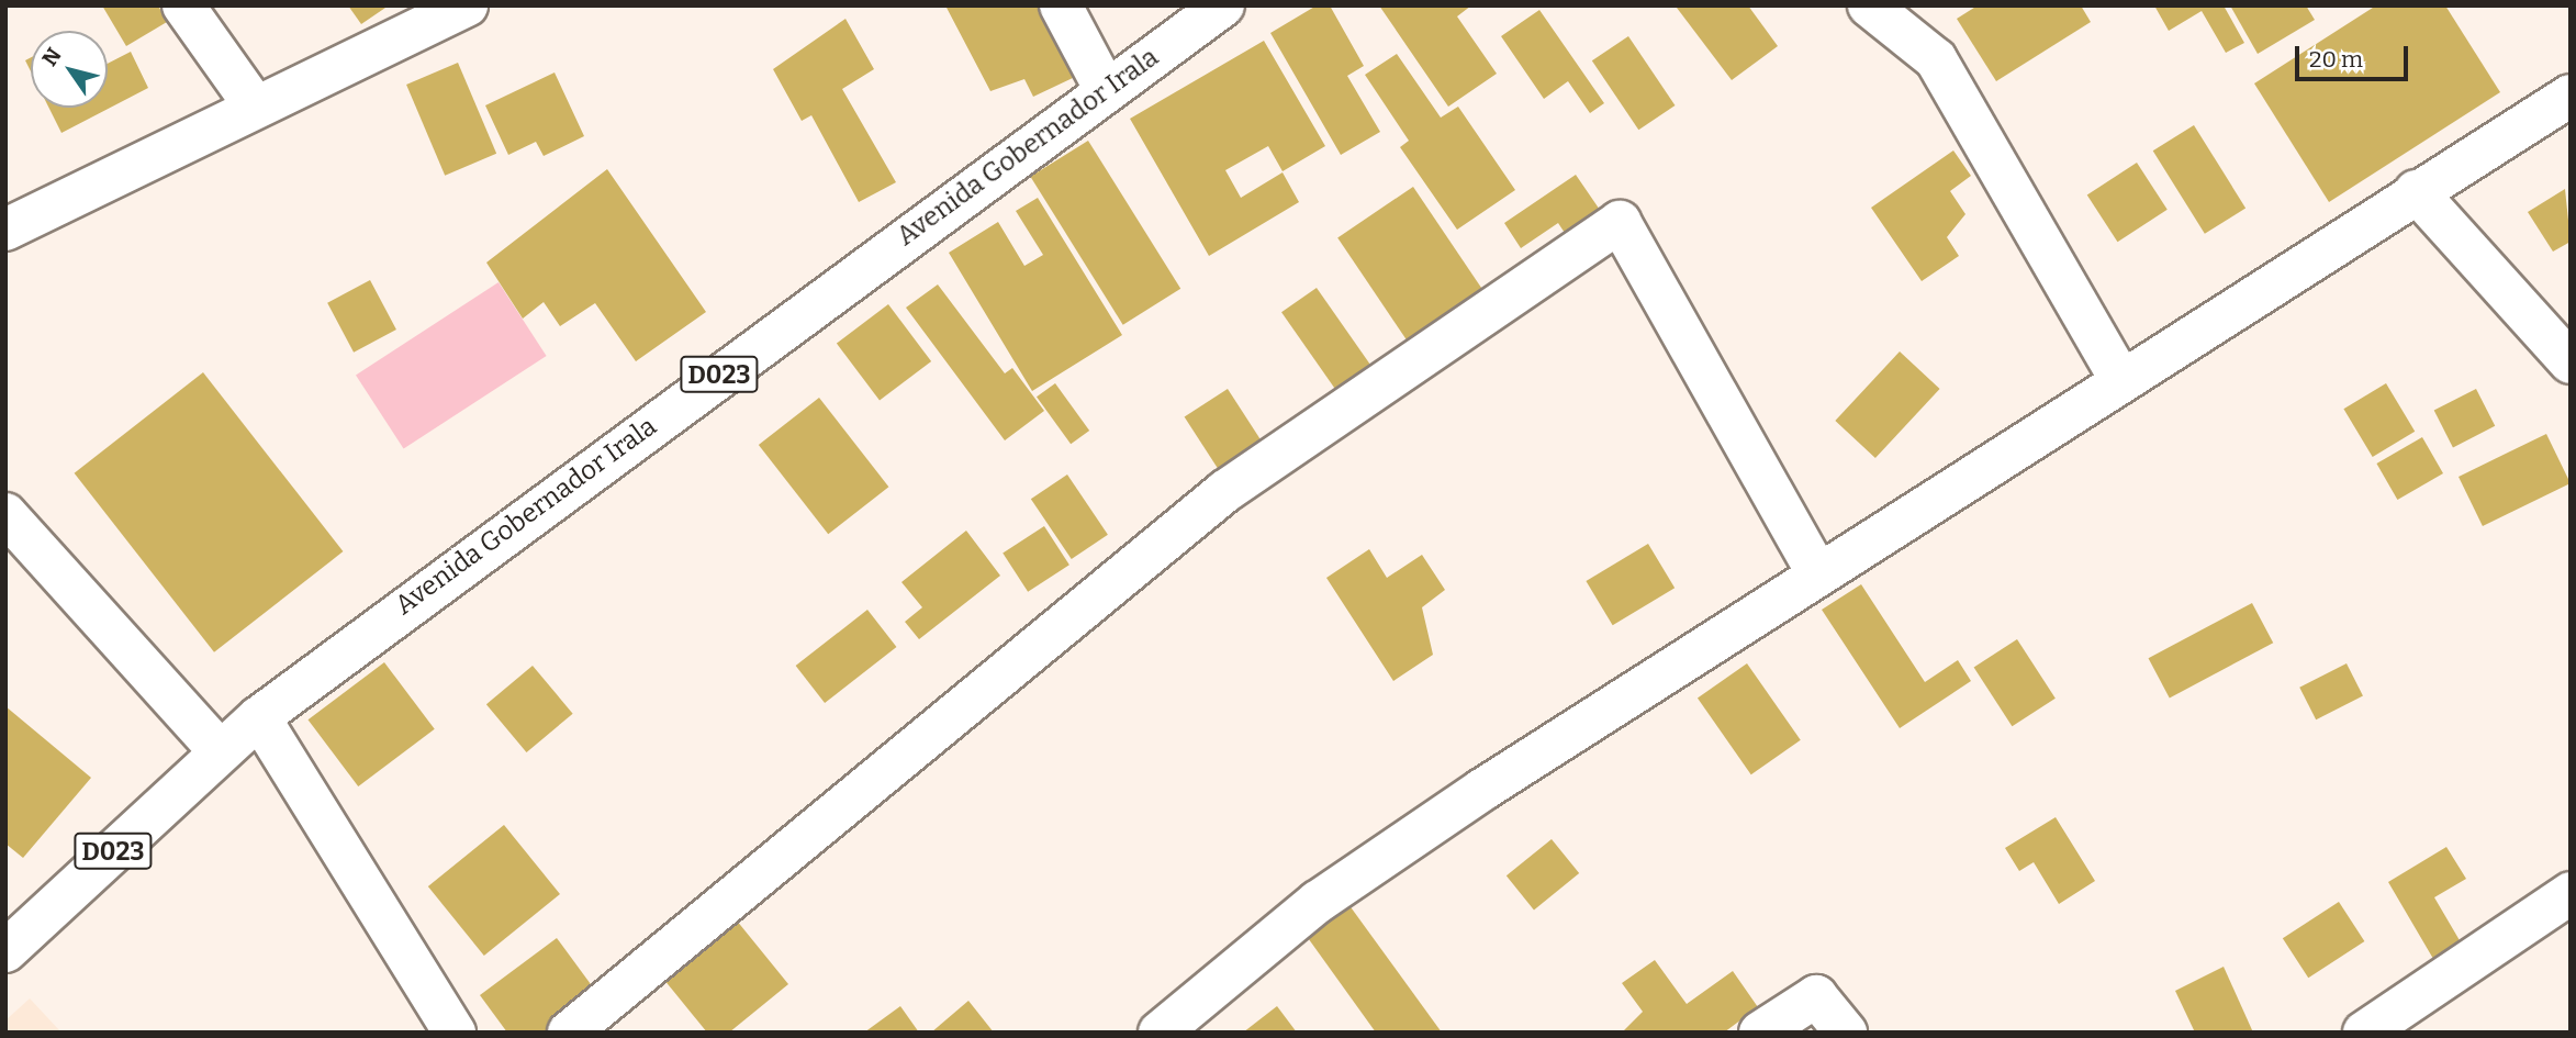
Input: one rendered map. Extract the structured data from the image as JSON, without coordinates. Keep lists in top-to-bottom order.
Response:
{
  "streets": {
    "street": ["Avenida Gobernador Irala", "D023"]
  },
  "scale_bar": "20 m",
  "north": "top left"
}
